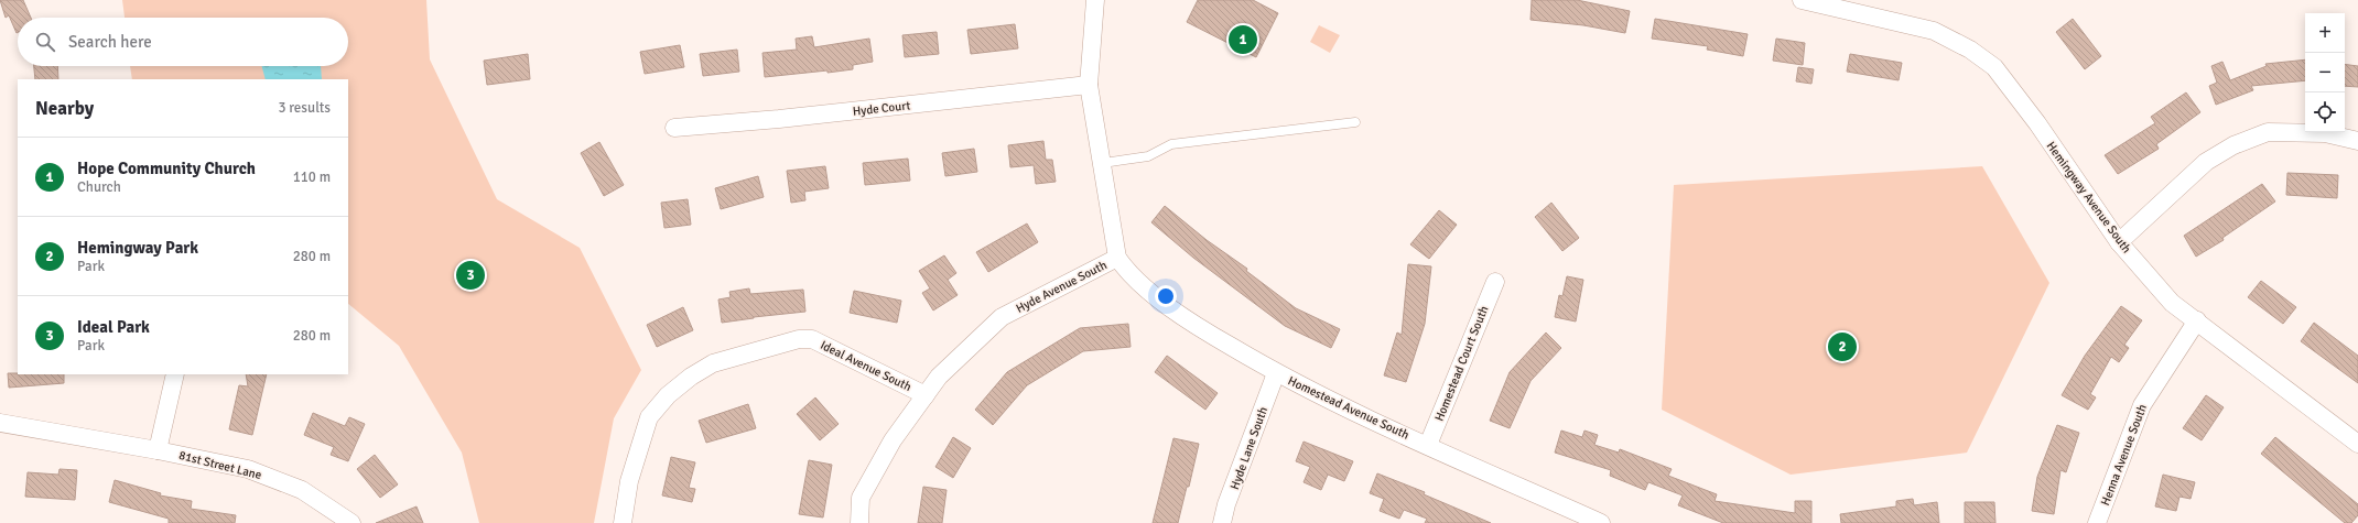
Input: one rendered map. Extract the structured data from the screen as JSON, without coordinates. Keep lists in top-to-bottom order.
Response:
{
  "streets": {
    "street": [
      "Hyde Court",
      "Hemingway Avenue South",
      "Hyde Avenue South",
      "Homestead Court South",
      "Ideal Avenue South",
      "Homestead Avenue South",
      "Hyde Lane South",
      "Henna Avenue South",
      "81st Street Lane"
    ]
  },
  "crossings": [
    ["Hyde Court", "Hyde Avenue South"],
    ["Hemingway Avenue South", "Henna Avenue South"],
    ["Hyde Avenue South", "Ideal Avenue South"],
    ["Hyde Avenue South", "Homestead Avenue South"],
    ["Homestead Court South", "Homestead Avenue South"],
    ["Homestead Avenue South", "Hyde Lane South"]
  ],
  "page": {
    "map_buttons": ["+", "−"],
    "search": "Search here",
    "pins": ["1", "3", "2"],
    "heading": ["Nearby", "3 results"],
    "list": [
      {
        "mark": "1",
        "name": "Hope Community Church",
        "note": "Church",
        "value": "110 m"
      },
      {
        "mark": "2",
        "name": "Hemingway Park",
        "note": "Park",
        "value": "280 m"
      },
      {
        "mark": "3",
        "name": "Ideal Park",
        "note": "Park",
        "value": "280 m"
      }
    ]
  }
}
